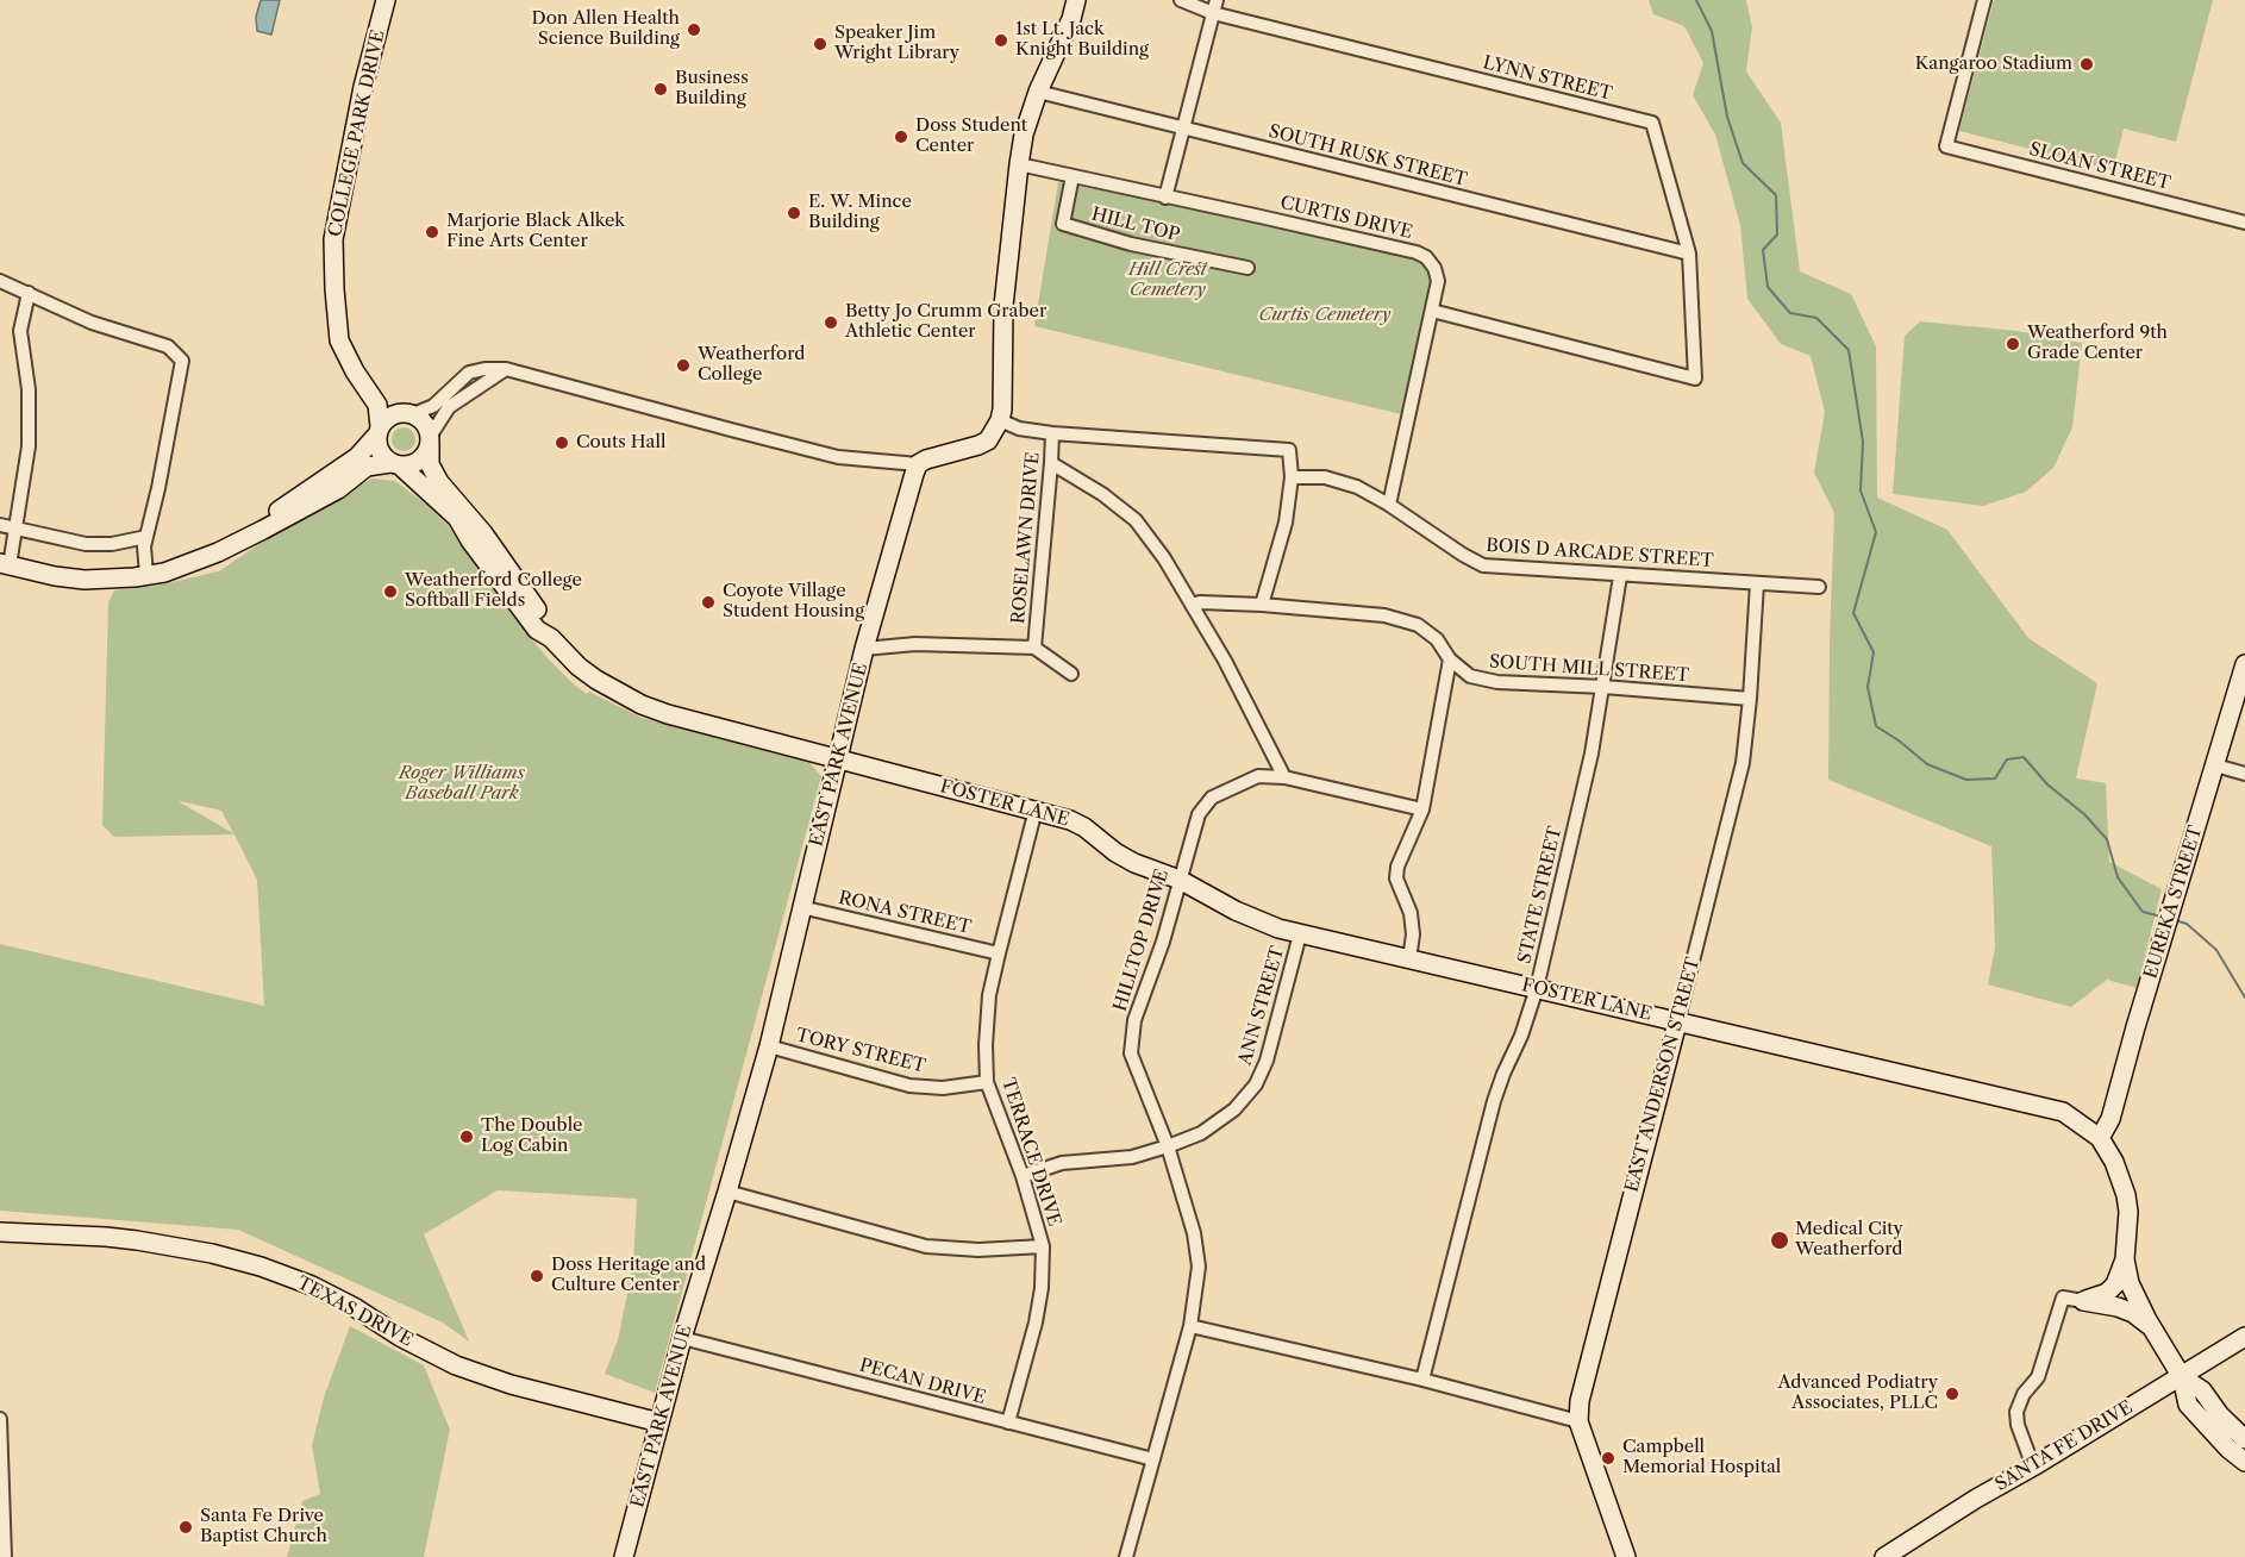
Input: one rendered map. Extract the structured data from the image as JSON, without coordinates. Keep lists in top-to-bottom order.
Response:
{
  "streets": {
    "street": [
      "LYNN STREET",
      "COLLEGE PARK DRIVE",
      "SOUTH RUSK STREET",
      "SLOAN STREET",
      "CURTIS DRIVE",
      "HILL TOP",
      "ROSELAWN DRIVE",
      "BOIS D ARCADE STREET",
      "SOUTH MILL STREET",
      "EAST PARK AVENUE",
      "FOSTER LANE",
      "STATE STREET",
      "EUREKA STREET",
      "RONA STREET",
      "HILLTOP DRIVE",
      "ANN STREET",
      "TORY STREET",
      "EAST ANDERSON STREET",
      "TERRACE DRIVE",
      "TEXAS DRIVE",
      "PECAN DRIVE",
      "SANTA FE DRIVE"
    ]
  },
  "crossings": [
    ["LYNN STREET", "SOUTH RUSK STREET"],
    ["LYNN STREET", "CURTIS DRIVE"],
    ["CURTIS DRIVE", "HILL TOP"],
    ["CURTIS DRIVE", "BOIS D ARCADE STREET"],
    ["ROSELAWN DRIVE", "EAST PARK AVENUE"],
    ["BOIS D ARCADE STREET", "STATE STREET"],
    ["BOIS D ARCADE STREET", "EAST ANDERSON STREET"],
    ["SOUTH MILL STREET", "STATE STREET"],
    ["SOUTH MILL STREET", "EAST ANDERSON STREET"],
    ["EAST PARK AVENUE", "FOSTER LANE"],
    ["EAST PARK AVENUE", "RONA STREET"],
    ["EAST PARK AVENUE", "TORY STREET"],
    ["EAST PARK AVENUE", "TEXAS DRIVE"],
    ["EAST PARK AVENUE", "PECAN DRIVE"],
    ["FOSTER LANE", "STATE STREET"],
    ["FOSTER LANE", "EUREKA STREET"],
    ["FOSTER LANE", "HILLTOP DRIVE"],
    ["FOSTER LANE", "ANN STREET"],
    ["FOSTER LANE", "EAST ANDERSON STREET"],
    ["FOSTER LANE", "TERRACE DRIVE"],
    ["FOSTER LANE", "SANTA FE DRIVE"],
    ["RONA STREET", "TERRACE DRIVE"],
    ["HILLTOP DRIVE", "ANN STREET"],
    ["HILLTOP DRIVE", "PECAN DRIVE"],
    ["ANN STREET", "TERRACE DRIVE"],
    ["TORY STREET", "TERRACE DRIVE"],
    ["TERRACE DRIVE", "PECAN DRIVE"]
  ],
  "parks": ["Hill Crest Cemetery", "Curtis Cemetery", "Roger Williams Baseball Park"],
  "places": [
    "Don Allen Health Science Building",
    "1st Lt. Jack Knight Building",
    "Speaker Jim Wright Library",
    "Kangaroo Stadium",
    "Business Building",
    "Doss Student Center",
    "E. W. Mince Building",
    "Marjorie Black Alkek Fine Arts Center",
    "Betty Jo Crumm Graber Athletic Center",
    "Weatherford 9th Grade Center",
    "Weatherford College",
    "Couts Hall",
    "Weatherford College Softball Fields",
    "Coyote Village Student Housing",
    "The Double Log Cabin",
    "Medical City Weatherford",
    "Doss Heritage and Culture Center",
    "Advanced Podiatry Associates, PLLC",
    "Campbell Memorial Hospital",
    "Santa Fe Drive Baptist Church"
  ]
}
